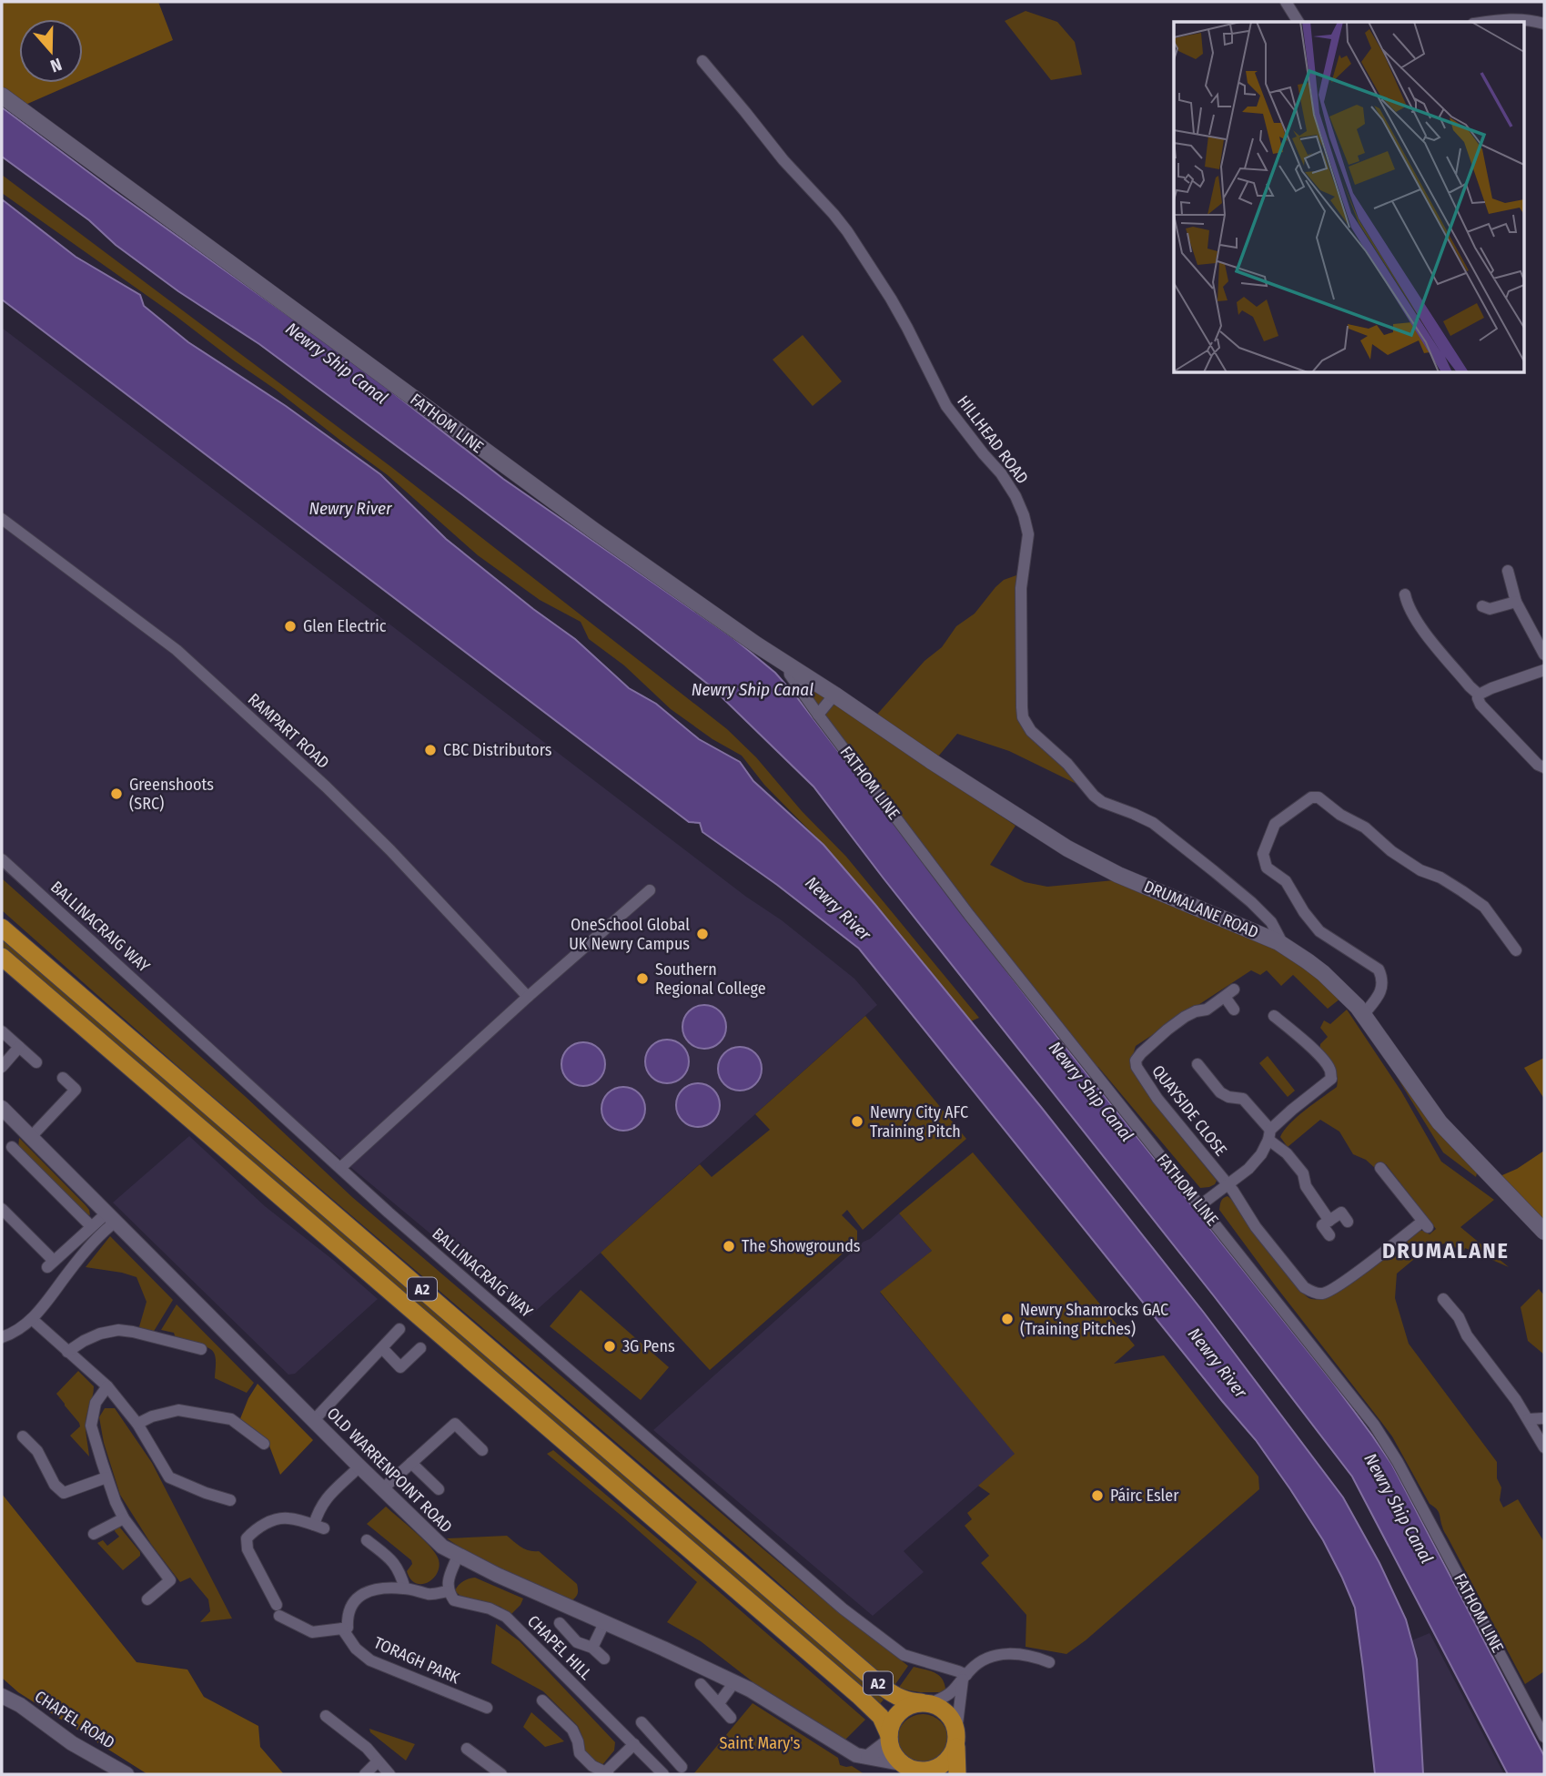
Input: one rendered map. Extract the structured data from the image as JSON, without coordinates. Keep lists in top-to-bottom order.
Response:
{
  "streets": {
    "highway": ["A2"],
    "main road": ["FATHOM LINE", "DRUMALANE ROAD"],
    "street": [
      "HILLHEAD ROAD",
      "RAMPART ROAD",
      "BALLINACRAIG WAY",
      "QUAYSIDE CLOSE",
      "OLD WARRENPOINT ROAD",
      "CHAPEL HILL",
      "TORAGH PARK",
      "CHAPEL ROAD"
    ]
  },
  "crossings": [
    ["FATHOM LINE", "DRUMALANE ROAD"],
    ["HILLHEAD ROAD", "DRUMALANE ROAD"],
    ["A2", "OLD WARRENPOINT ROAD"]
  ],
  "districts": ["DRUMALANE"],
  "water": ["Newry Ship Canal", "Newry River"],
  "parks": ["Saint Mary's"],
  "places": [
    "Glen Electric",
    "CBC Distributors",
    "Greenshoots (SRC)",
    "OneSchool Global UK Newry Campus",
    "Southern Regional College",
    "Newry City AFC Training Pitch",
    "The Showgrounds",
    "Newry Shamrocks GAC (Training Pitches)",
    "3G Pens",
    "Páirc Esler"
  ],
  "north": "bottom"
}
